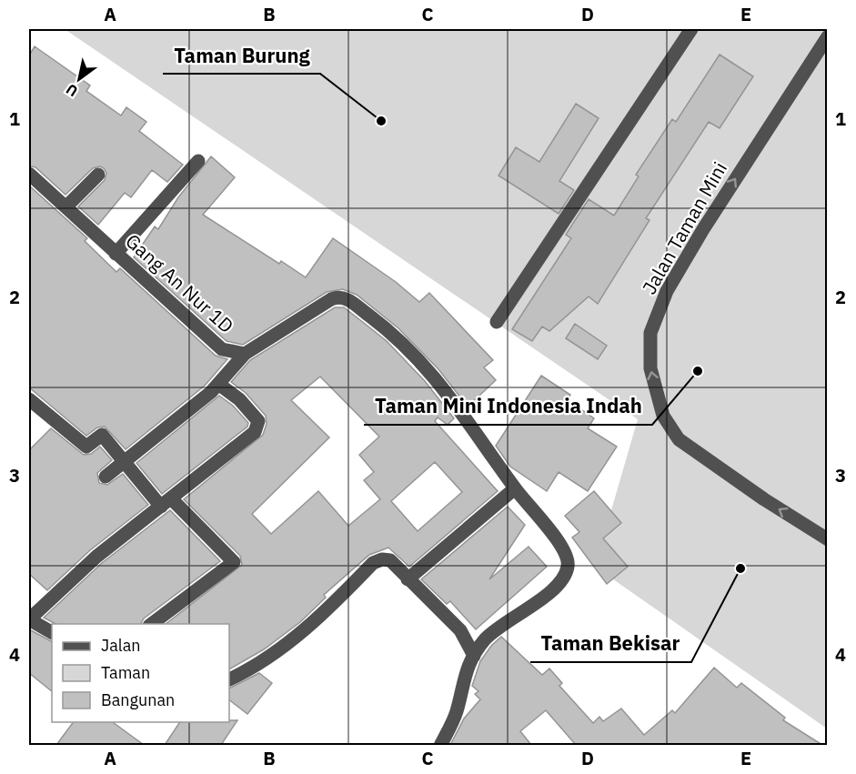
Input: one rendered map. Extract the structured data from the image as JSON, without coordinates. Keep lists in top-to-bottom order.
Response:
{
  "streets": {
    "street": ["Jalan Taman Mini", "Gang An Nur 1D"]
  },
  "places": ["Taman Burung", "Taman Mini Indonesia Indah", "Taman Bekisar"],
  "legend": ["Jalan", "Taman", "Bangunan"],
  "north": "bottom left",
  "grid": {
    "columns": [
      "A",
      "B",
      "C",
      "D",
      "E"
    ],
    "rows": [
      "1",
      "2",
      "3",
      "4"
    ]
  }
}
